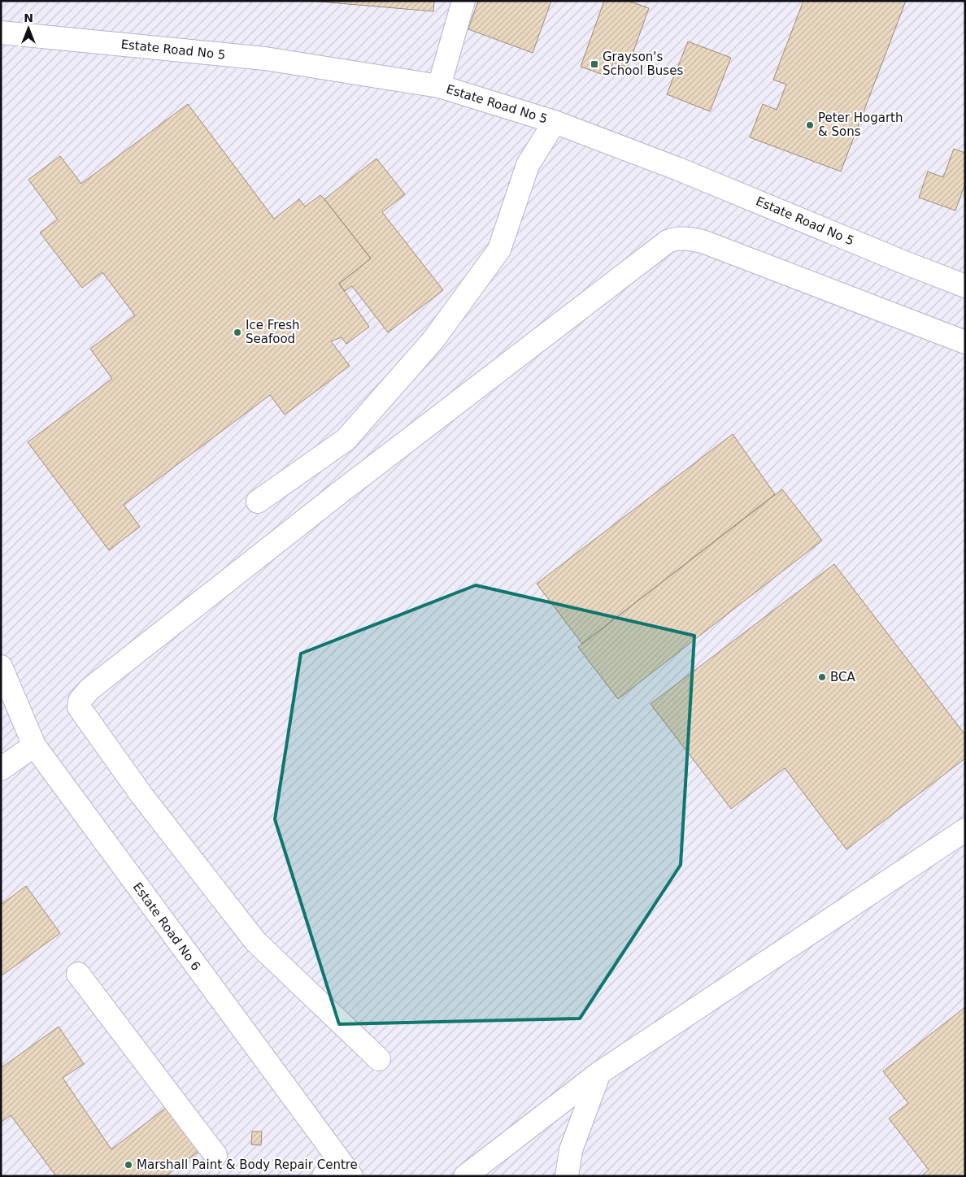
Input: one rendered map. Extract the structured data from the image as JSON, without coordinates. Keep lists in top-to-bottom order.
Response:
{
  "streets": {
    "street": ["Estate Road No 5", "Estate Road No 6"]
  },
  "places": {
    "transit": ["Grayson's School Buses"],
    "other": [
      "Peter Hogarth & Sons",
      "Ice Fresh Seafood",
      "BCA",
      "Marshall Paint & Body Repair Centre"
    ]
  },
  "north": "top"
}
